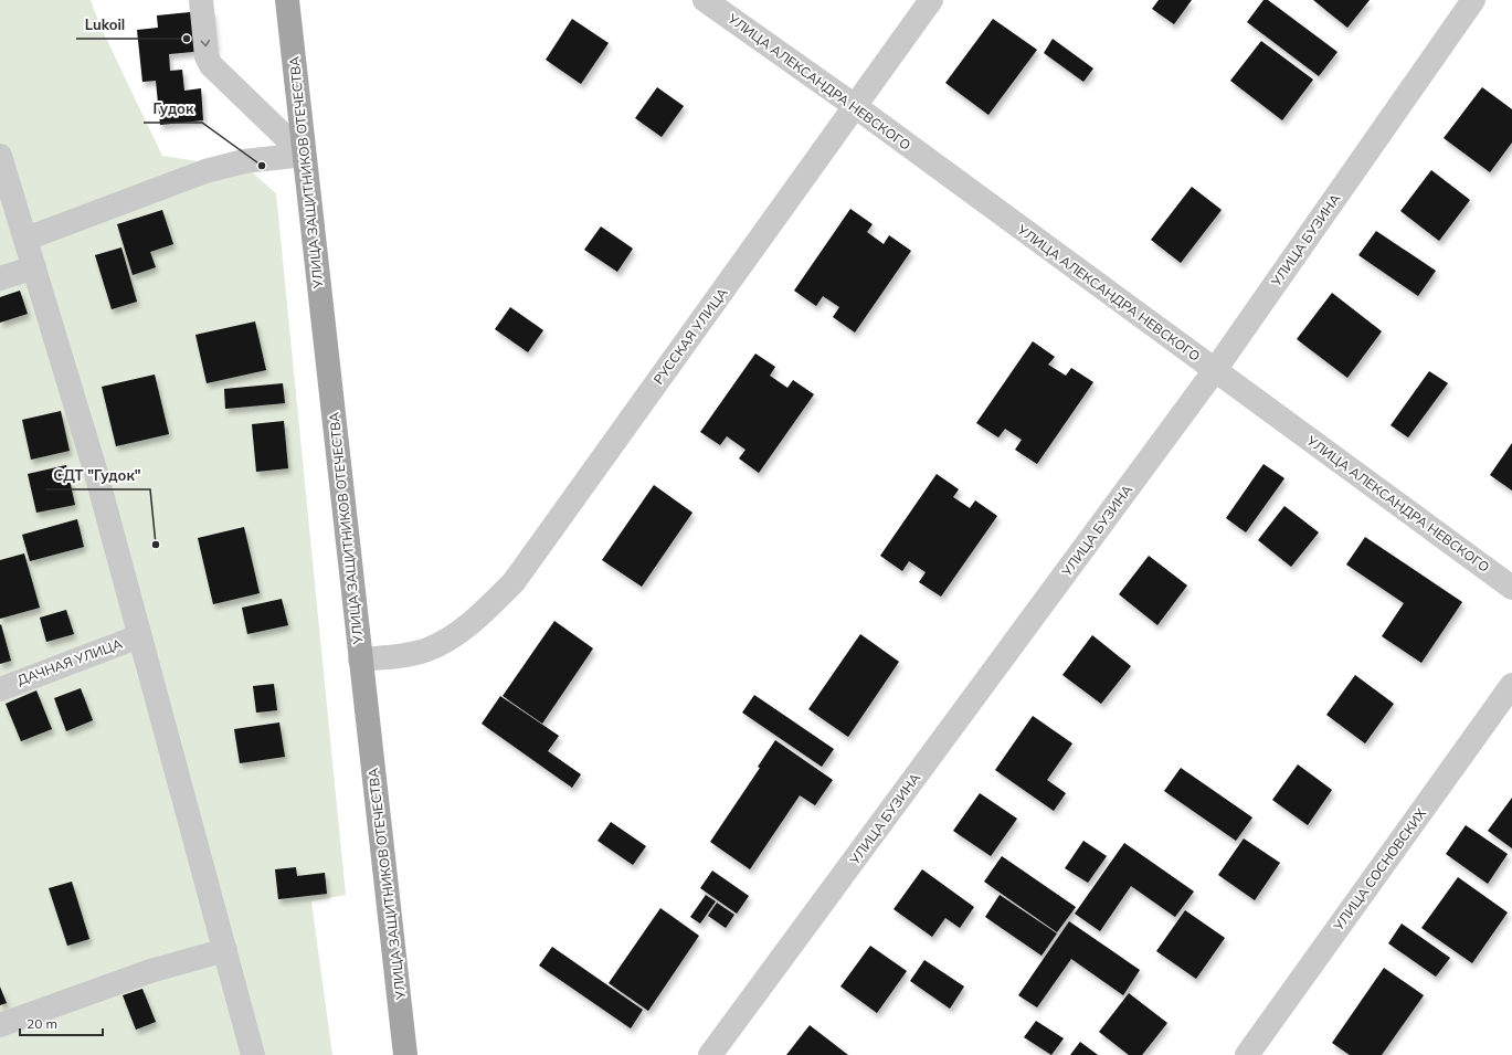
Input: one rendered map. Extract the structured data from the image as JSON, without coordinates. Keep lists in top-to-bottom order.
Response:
{
  "streets": {
    "main road": ["УЛИЦА ЗАЩИТНИКОВ ОТЕЧЕСТВА"],
    "street": [
      "УЛИЦА АЛЕКСАНДРА НЕВСКОГО",
      "УЛИЦА БУЗИНА",
      "РУССКАЯ УЛИЦА",
      "ДАЧНАЯ УЛИЦА",
      "УЛИЦА СОСНОВСКИХ"
    ]
  },
  "crossings": [
    ["УЛИЦА АЛЕКСАНДРА НЕВСКОГО", "УЛИЦА БУЗИНА"],
    ["УЛИЦА АЛЕКСАНДРА НЕВСКОГО", "РУССКАЯ УЛИЦА"],
    ["УЛИЦА ЗАЩИТНИКОВ ОТЕЧЕСТВА", "РУССКАЯ УЛИЦА"]
  ],
  "places": ["Lukoil", "Гудок", "СДТ \"Гудок\""],
  "scale_bar": "20 m"
}
